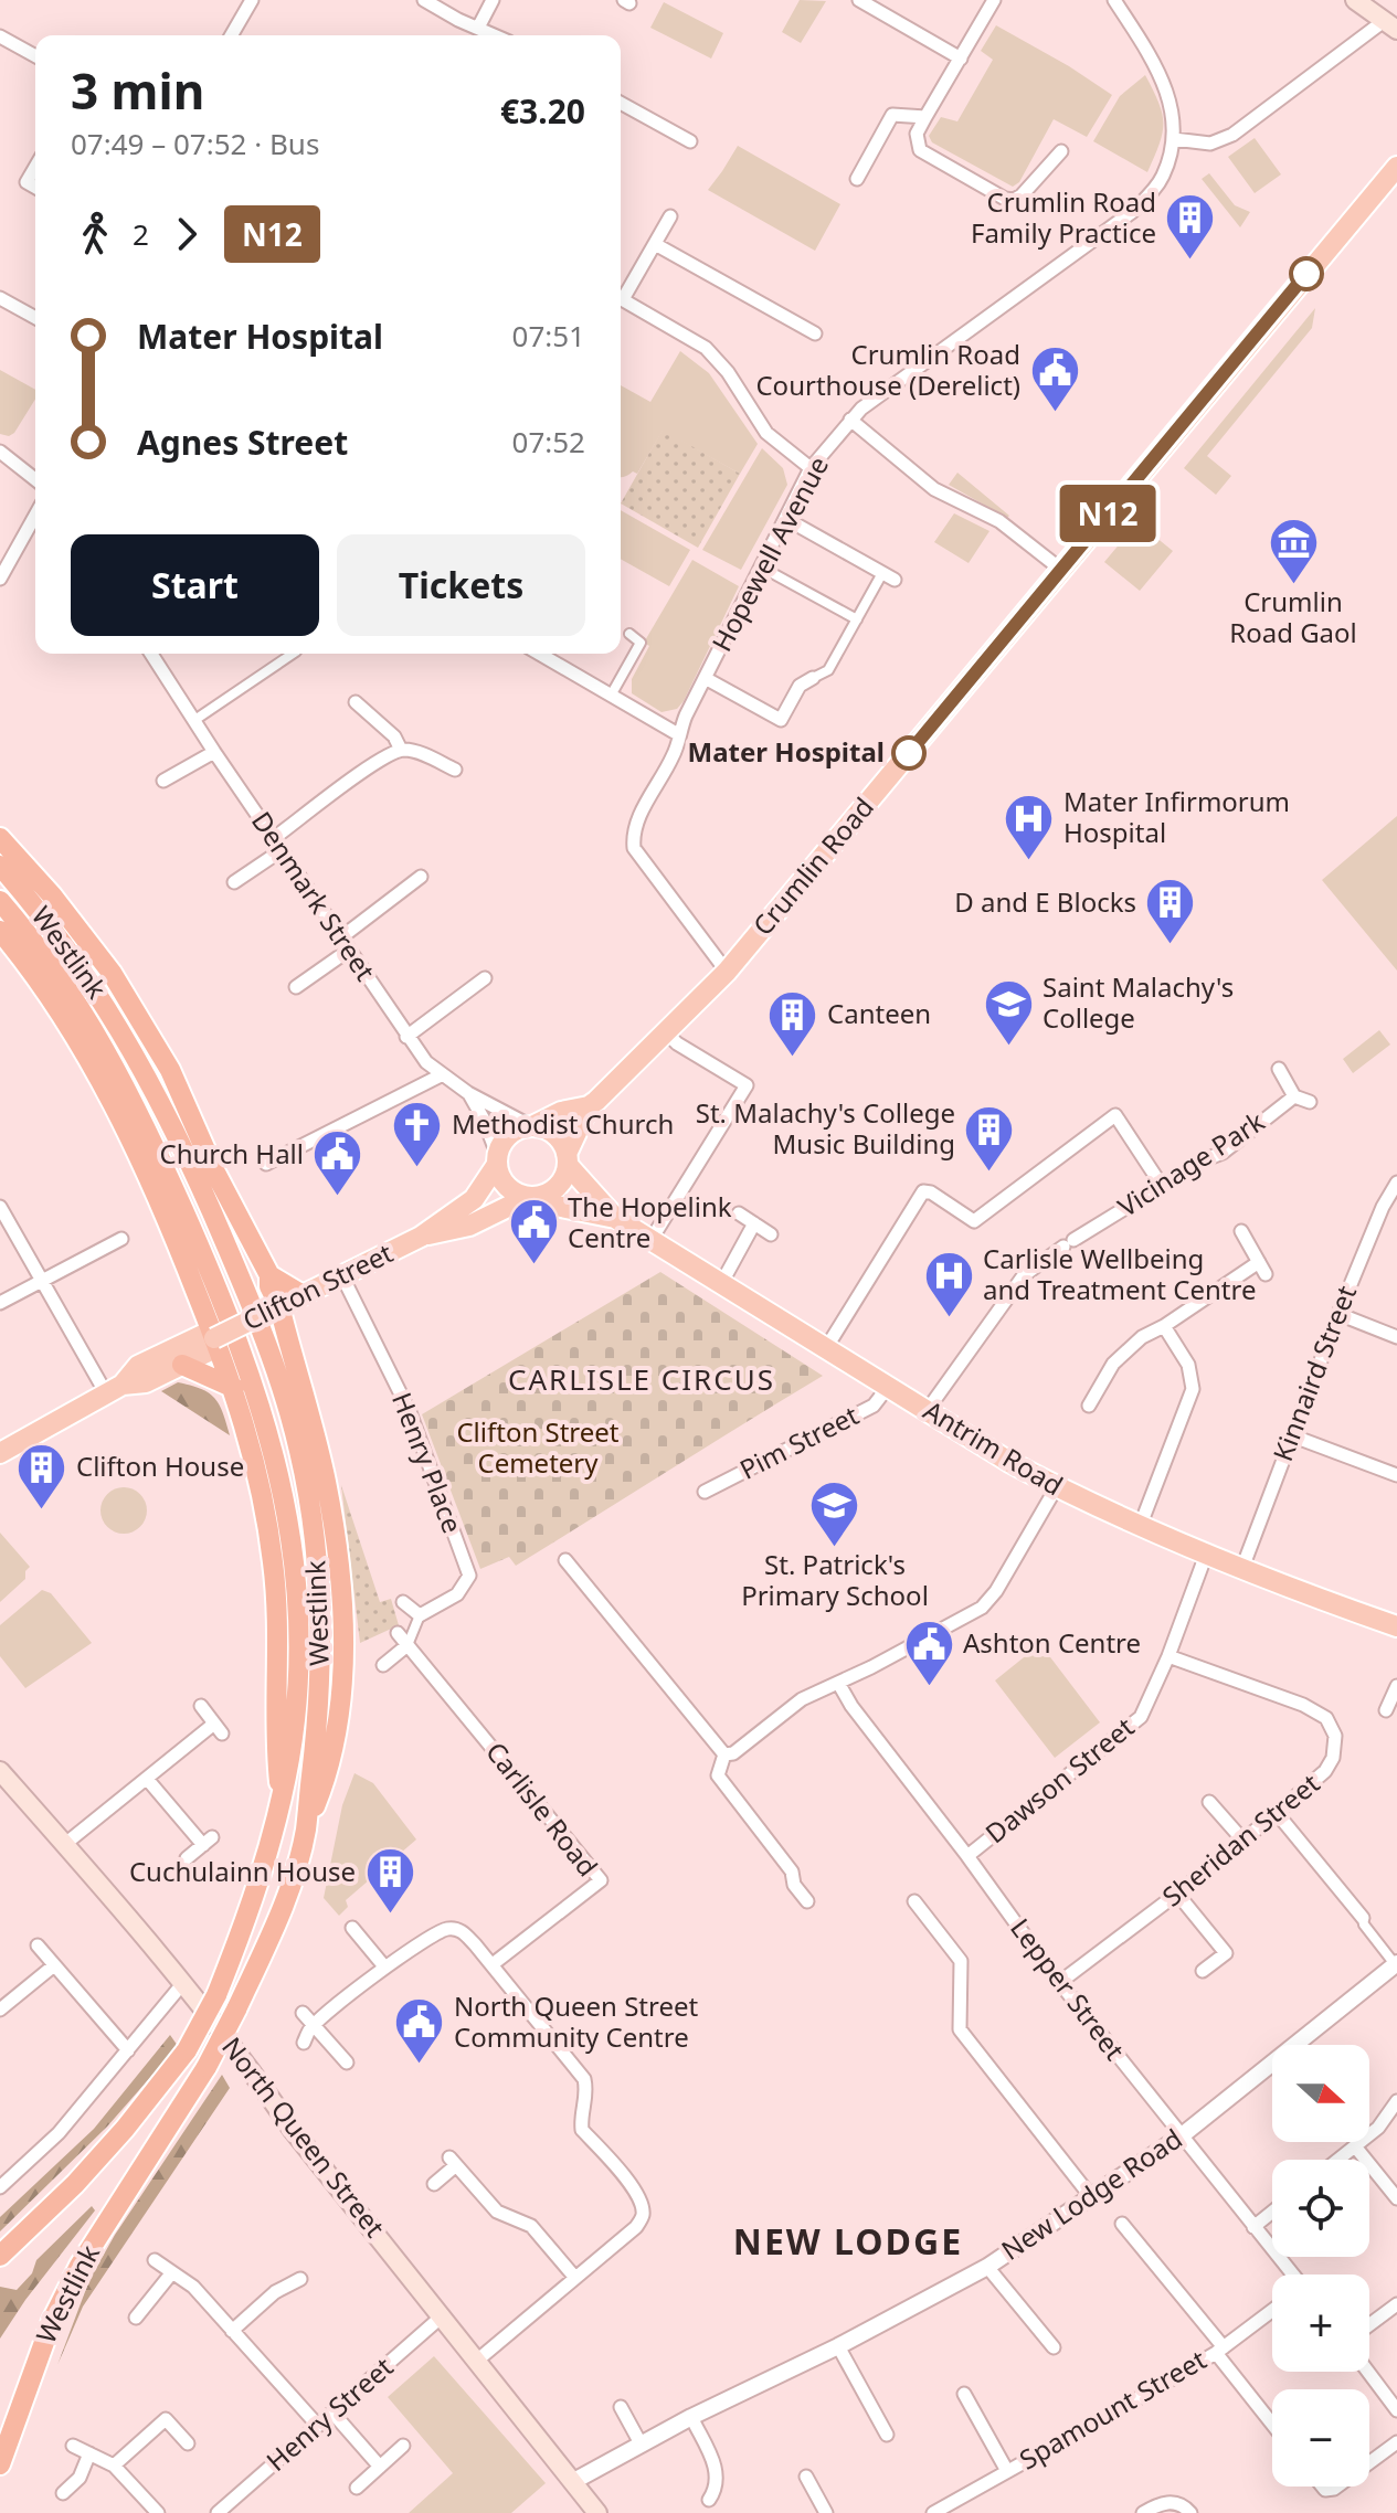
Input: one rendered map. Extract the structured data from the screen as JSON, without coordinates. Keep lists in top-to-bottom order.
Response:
{
  "streets": {
    "highway": ["Westlink"],
    "main road": [
      "Crumlin Road",
      "Clifton Street",
      "Antrim Road",
      "North Queen Street"
    ],
    "street": [
      "Hopewell Avenue",
      "Denmark Street",
      "Vicinage Park",
      "Kinnaird Street",
      "Pim Street",
      "Henry Place",
      "Dawson Street",
      "Carlisle Road",
      "Sheridan Street",
      "Lepper Street",
      "New Lodge Road",
      "Spamount Street",
      "Henry Street"
    ]
  },
  "crossings": [
    ["Hopewell Avenue", "Crumlin Road"],
    ["Crumlin Road", "Denmark Street"],
    ["Crumlin Road", "Clifton Street"],
    ["Crumlin Road", "Antrim Road"],
    ["Denmark Street", "Clifton Street"],
    ["Denmark Street", "Antrim Road"],
    ["Vicinage Park", "Antrim Road"],
    ["Clifton Street", "Antrim Road"],
    ["Clifton Street", "Henry Place"],
    ["Kinnaird Street", "Antrim Road"],
    ["Pim Street", "Antrim Road"],
    ["Antrim Road", "Dawson Street"],
    ["Dawson Street", "Sheridan Street"],
    ["Dawson Street", "Lepper Street"],
    ["Sheridan Street", "Lepper Street"],
    ["Lepper Street", "New Lodge Road"],
    ["North Queen Street", "New Lodge Road"],
    ["North Queen Street", "Henry Street"]
  ],
  "districts": ["CARLISLE CIRCUS", "NEW LODGE"],
  "parks": ["Clifton Street Cemetery"],
  "places": {
    "building": [
      "Crumlin Road Family Practice",
      "D and E Blocks",
      "Canteen",
      "St. Malachy's College Music Building",
      "Clifton House",
      "Cuchulainn House"
    ],
    "public building": [
      "Crumlin Road Courthouse (Derelict)",
      "Church Hall",
      "The Hopelink Centre",
      "Ashton Centre",
      "North Queen Street Community Centre"
    ],
    "museum": ["Crumlin Road Gaol"],
    "other": ["Mater Hospital"],
    "hospital": ["Mater Infirmorum Hospital", "Carlisle Wellbeing and Treatment Centre"],
    "school or university": ["Saint Malachy's College", "St. Patrick's Primary School"],
    "church": ["Methodist Church"]
  },
  "lines": ["bus line N12"],
  "north": "right",
  "page": {
    "on_map": "N12",
    "heading": ["3 min", "07:49 – 07:52 · Bus", "€3.20"],
    "legs": ["2", "N12"],
    "list": [
      {
        "name": "Mater Hospital",
        "value": "07:51"
      },
      {
        "name": "Agnes Street",
        "value": "07:52"
      }
    ],
    "buttons": ["Start", "Tickets"],
    "map_buttons": ["+", "−"]
  }
}
